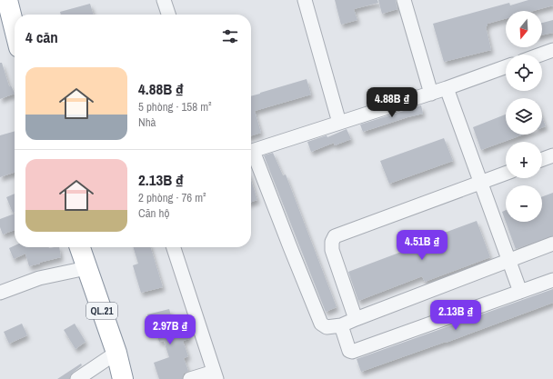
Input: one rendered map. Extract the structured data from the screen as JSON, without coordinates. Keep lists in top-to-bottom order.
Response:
{
  "streets": {
    "highway": ["QL.21"]
  },
  "north": "bottom",
  "page": {
    "map_buttons": ["+", "−"],
    "heading": "4 căn",
    "list": [
      {
        "name": "4.88B ₫",
        "note": "5 phòng · 158 m² · Nhà"
      },
      {
        "name": "2.13B ₫",
        "note": "2 phòng · 76 m² · Căn hộ"
      }
    ],
    "price": [
      "4.88B ₫",
      "4.51B ₫",
      "2.13B ₫",
      "2.97B ₫"
    ]
  }
}
